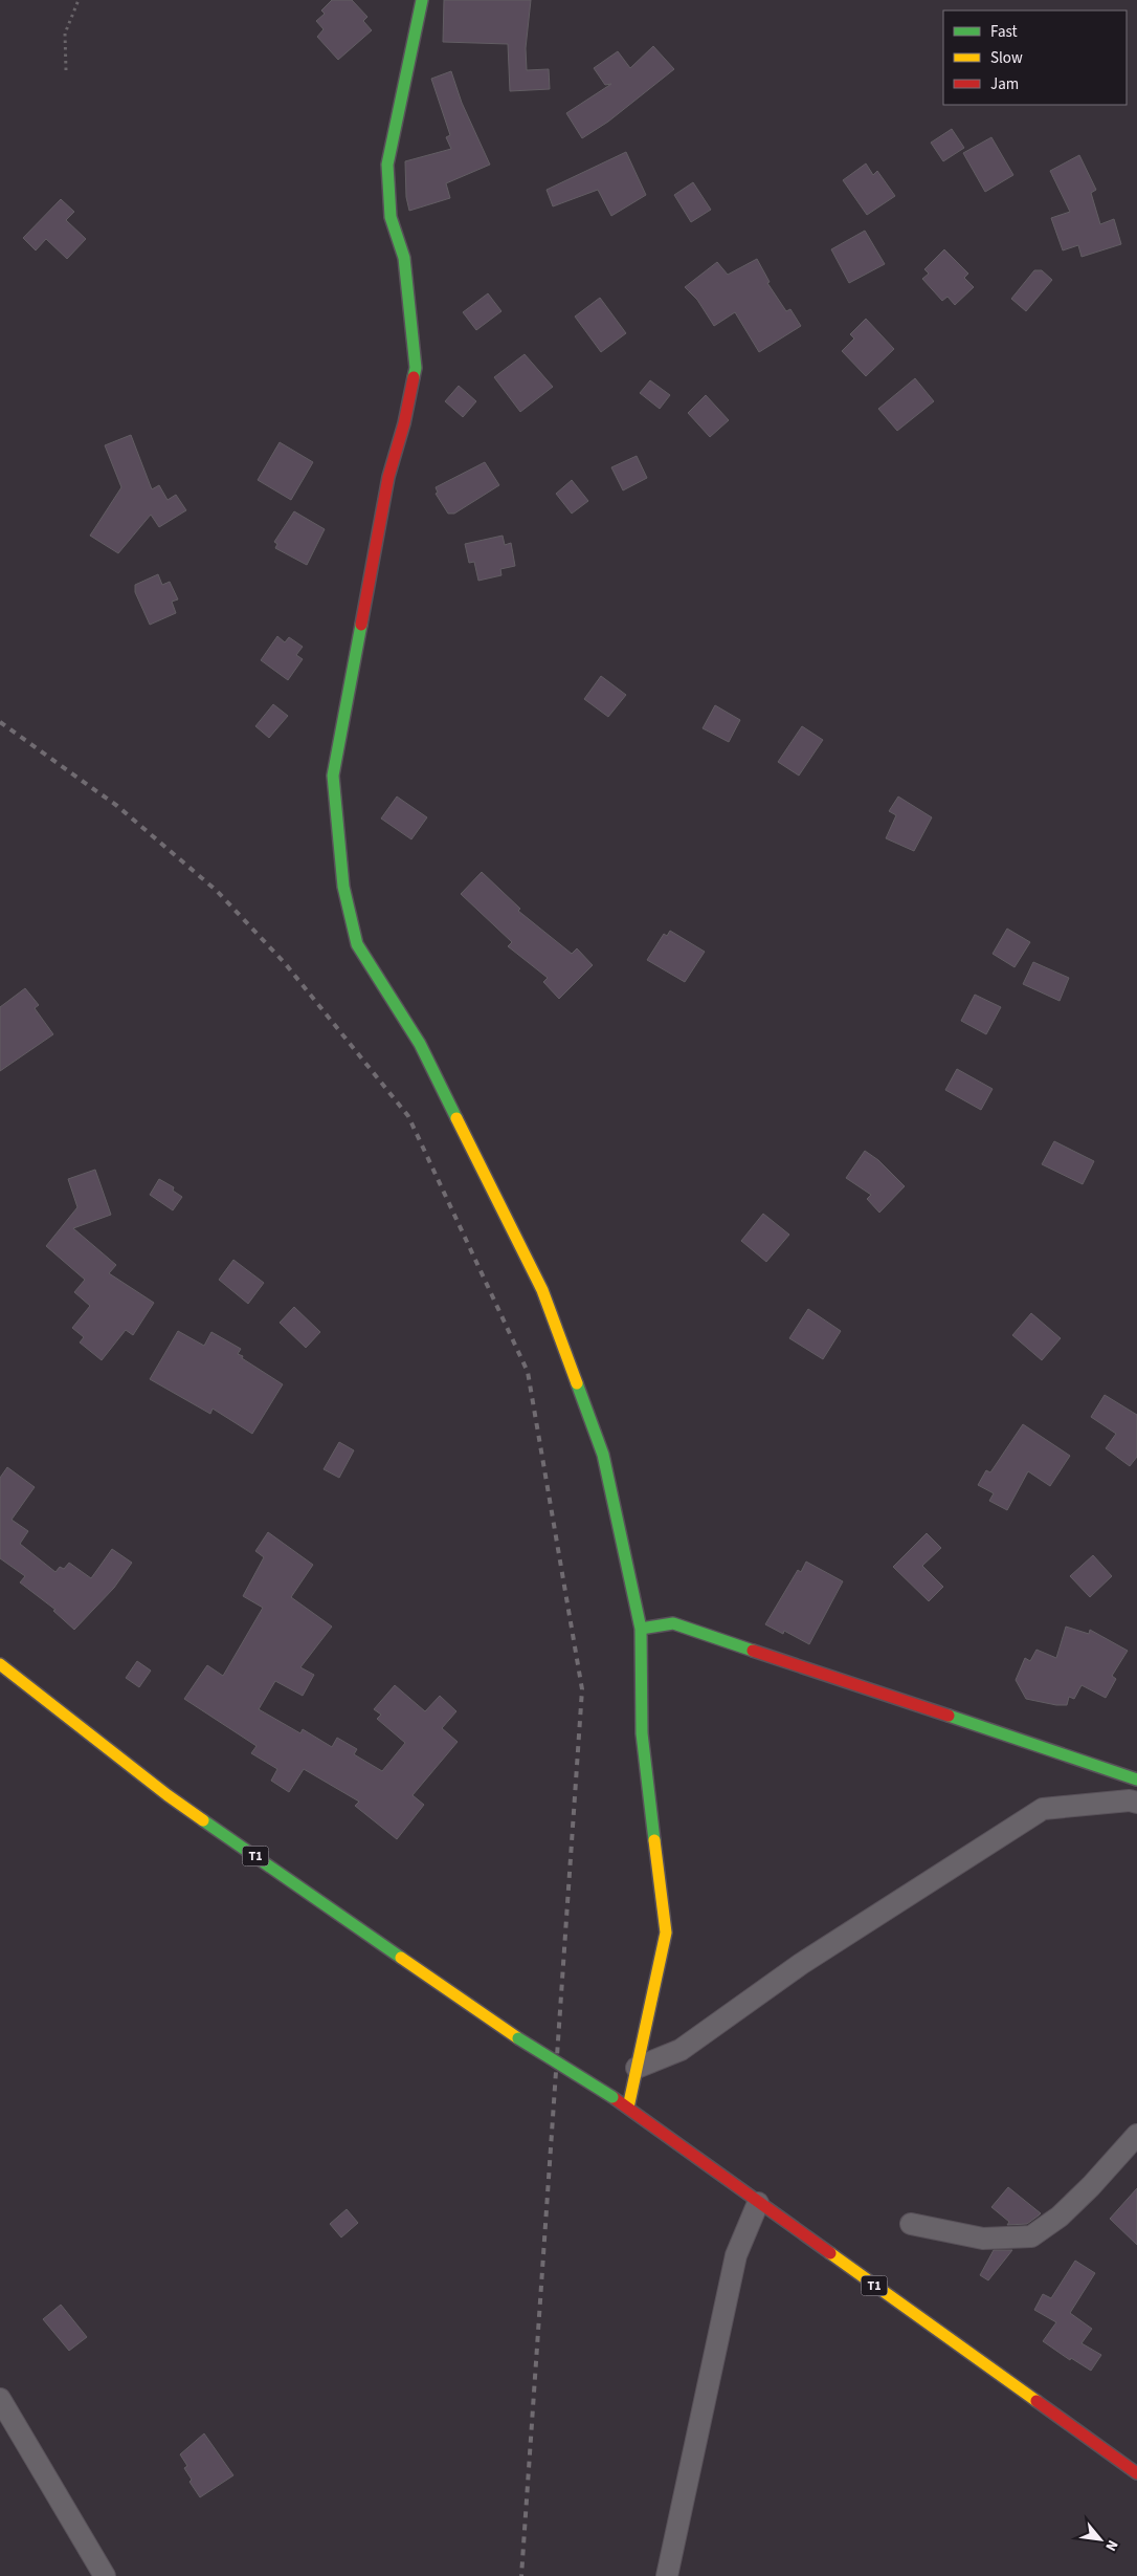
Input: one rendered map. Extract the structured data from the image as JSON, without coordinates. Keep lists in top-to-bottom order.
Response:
{
  "streets": {
    "main road": ["T1"]
  },
  "legend": ["Fast", "Slow", "Jam"],
  "north": "bottom right"
}
